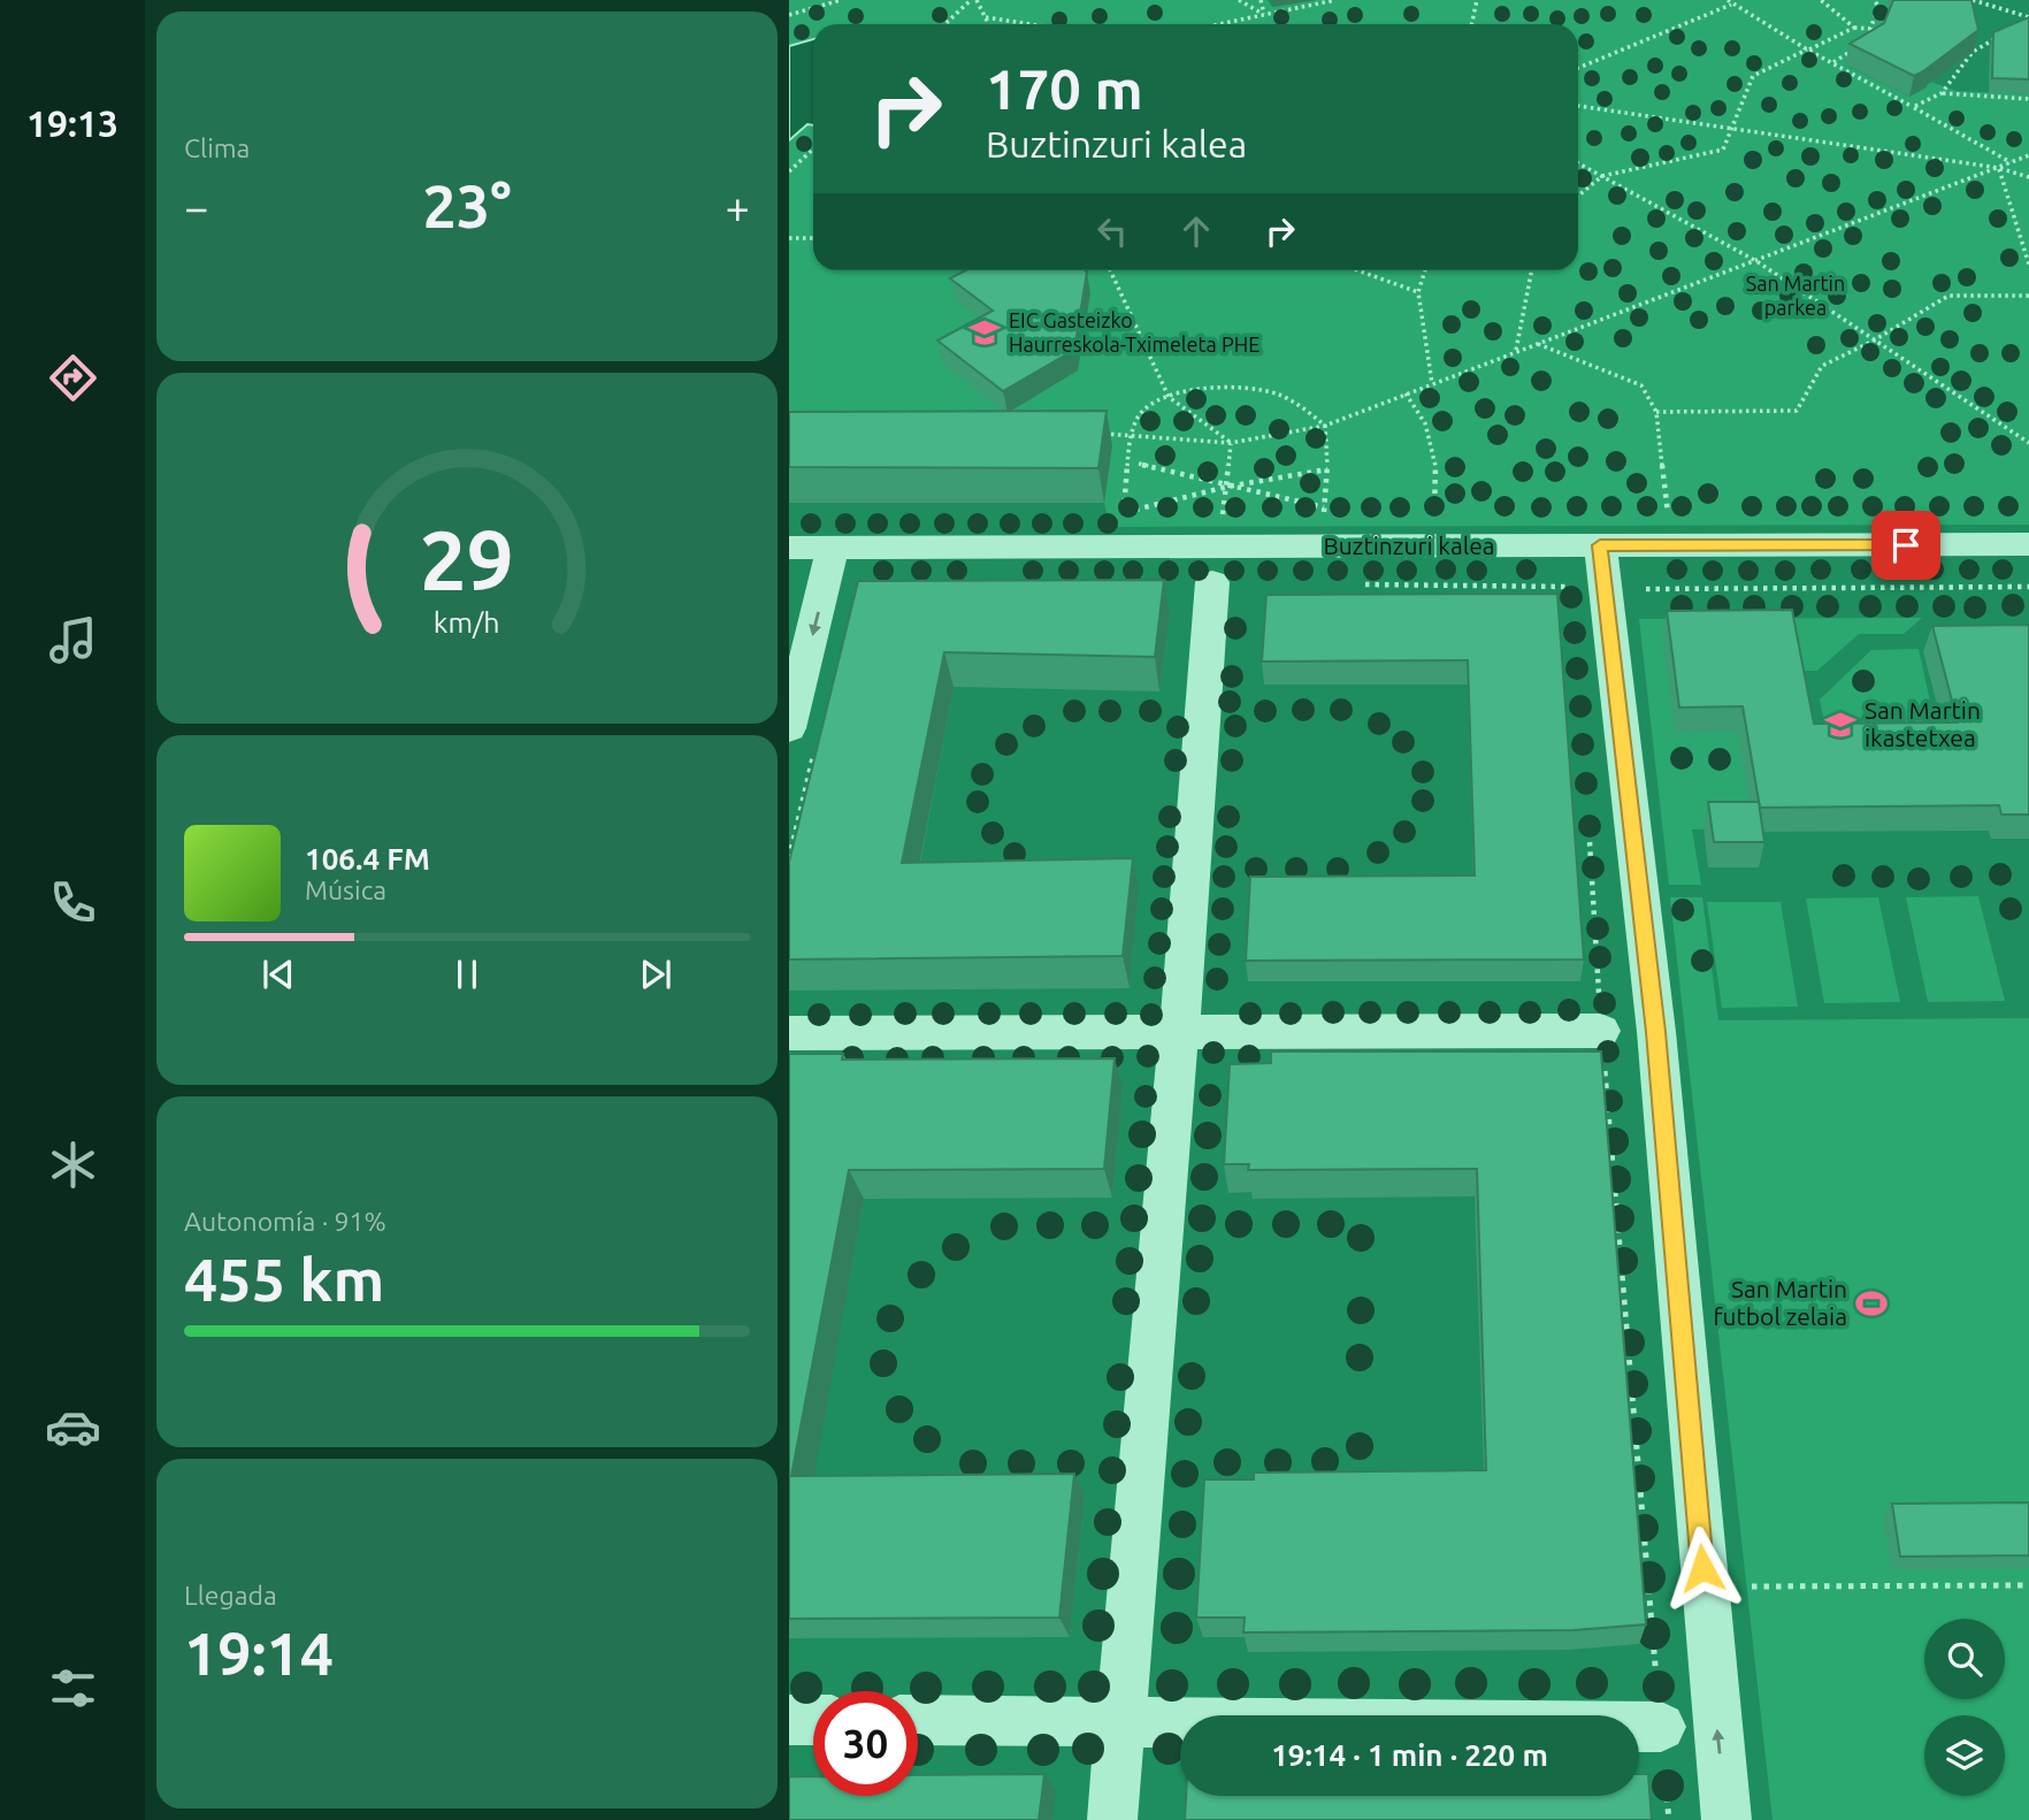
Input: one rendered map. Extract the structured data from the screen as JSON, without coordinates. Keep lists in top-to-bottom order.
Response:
{
  "streets": {
    "street": ["Buztinzuri kalea"]
  },
  "parks": ["San Martin parkea"],
  "places": {
    "school or university": ["EIC Gasteizko Haurreskola-Tximeleta PHE", "San Martin ikastetxea"],
    "sports": ["San Martin futbol zelaia"]
  },
  "page": {
    "tabs": "19:13",
    "tile": [
      "Clima",
      ["Autonomía · 91%", "455 km"],
      ["Llegada", "19:14"]
    ],
    "turn": ["170 m", "Buztinzuri kalea"],
    "heat": ["−", "23°", "+"],
    "song": ["106.4 FM", "Música"],
    "limit": "30",
    "trip": "19:14 · 1 min · 220 m",
    "gauge": ["29", "km/h"]
  }
}
